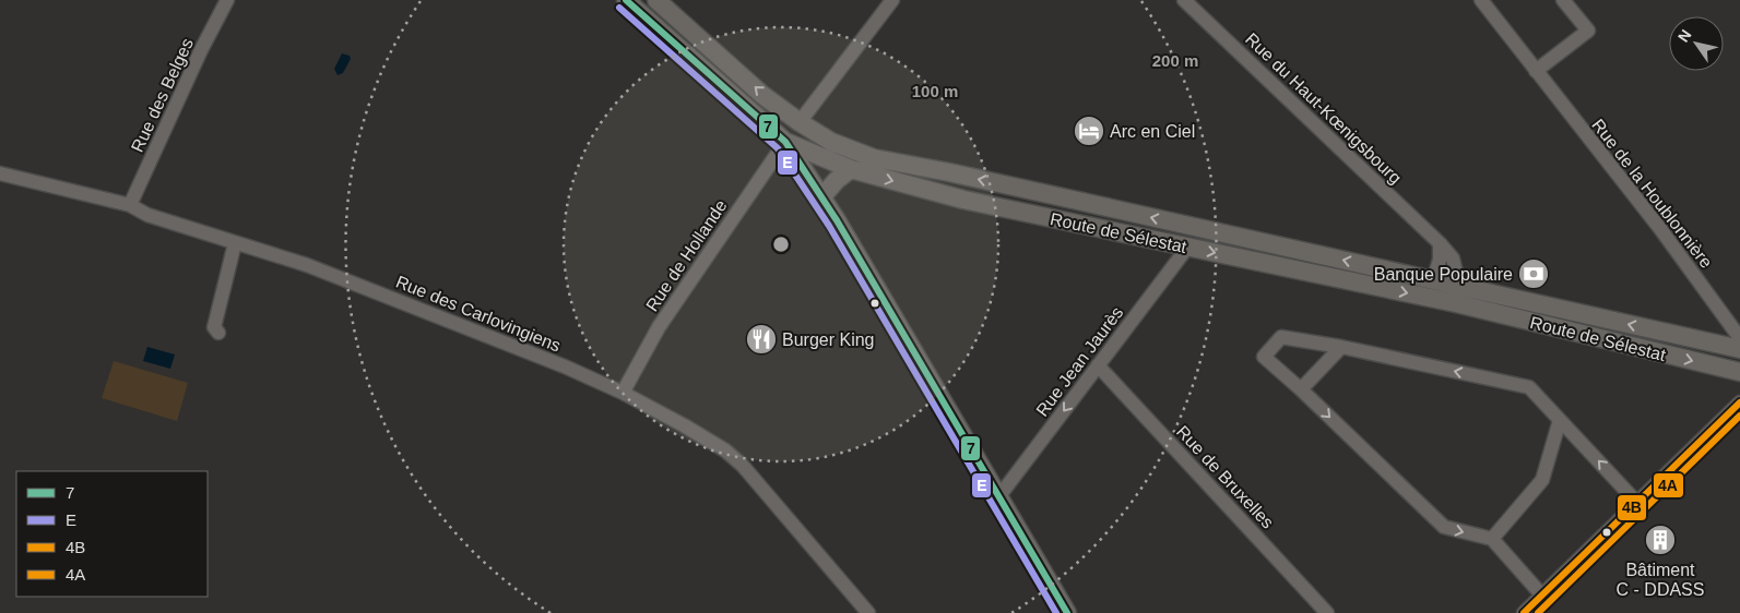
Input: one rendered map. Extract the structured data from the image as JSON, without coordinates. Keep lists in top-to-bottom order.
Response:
{
  "streets": {
    "main road": ["Route de Sélestat"],
    "street": [
      "Rue des Belges",
      "Rue du Haut-Kœnigsbourg",
      "Rue de la Houblonnière",
      "Rue de Hollande",
      "Rue des Carlovingiens",
      "Rue Jean Jaurès",
      "Rue de Bruxelles"
    ]
  },
  "crossings": [
    ["Rue des Belges", "Rue des Carlovingiens"],
    ["Rue du Haut-Kœnigsbourg", "Route de Sélestat"],
    ["Route de Sélestat", "Rue de Hollande"],
    ["Route de Sélestat", "Rue Jean Jaurès"],
    ["Rue de Hollande", "Rue des Carlovingiens"],
    ["Rue Jean Jaurès", "Rue de Bruxelles"]
  ],
  "one_way": ["Rue Jean Jaurès"],
  "places": {
    "hotel": ["Arc en Ciel"],
    "bank": ["Banque Populaire"],
    "restaurant": ["Burger King"],
    "building": ["Bâtiment C - DDASS"]
  },
  "lines": [
    "transit line 7",
    "transit line E",
    "transit line 4B",
    "transit line 4A"
  ],
  "legend": [
    "7",
    "E",
    "4B",
    "4A"
  ],
  "north": "top left",
  "rings": ["200 m", "100 m"]
}
